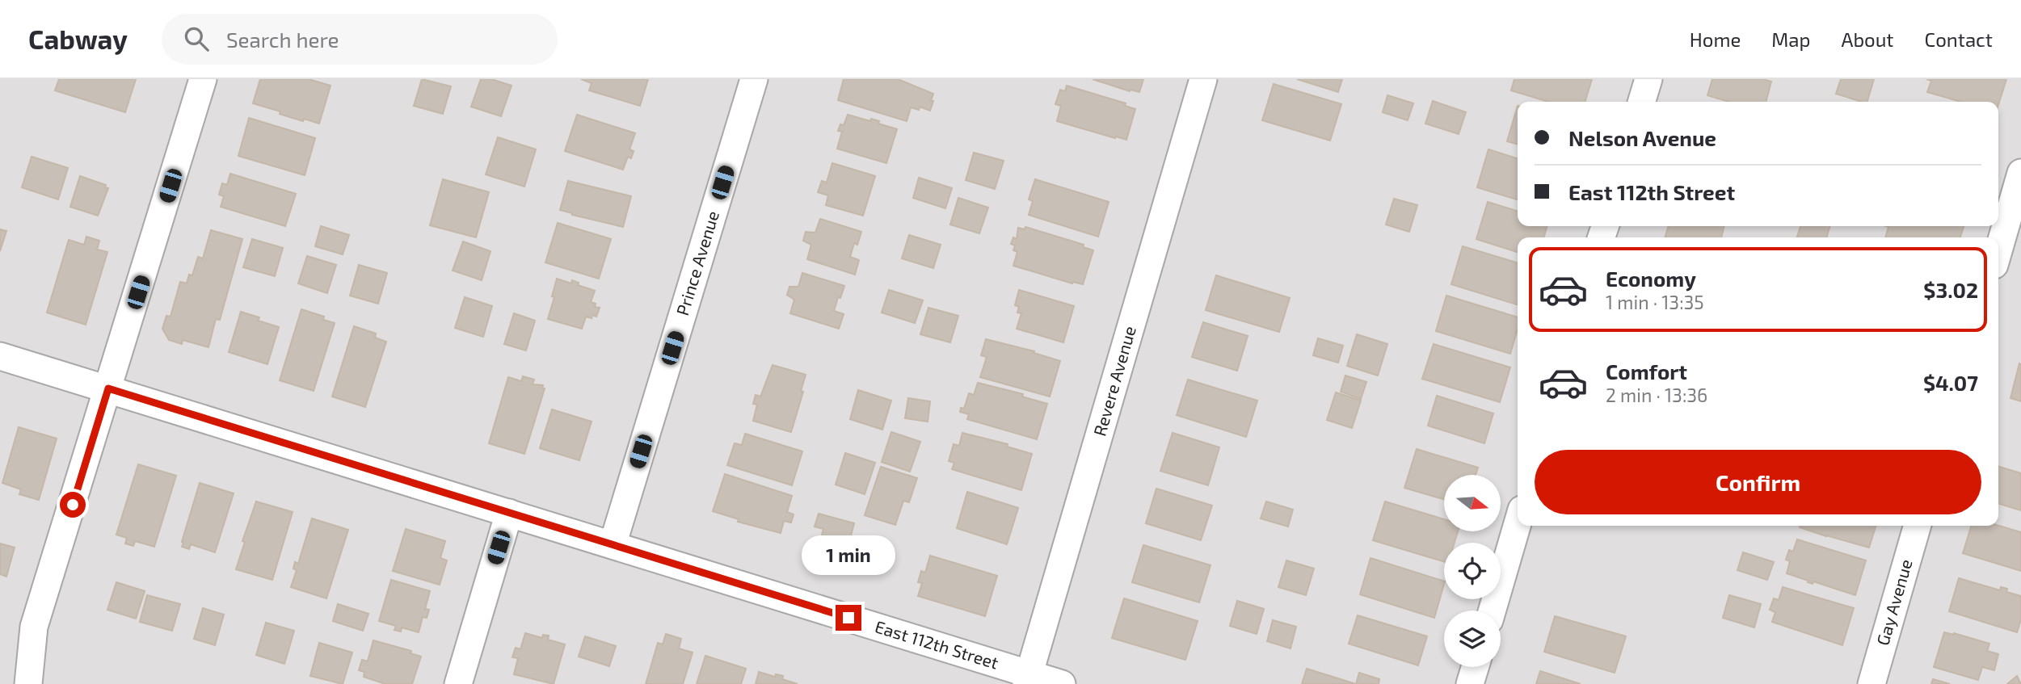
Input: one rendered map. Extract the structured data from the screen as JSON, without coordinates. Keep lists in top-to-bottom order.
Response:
{
  "streets": {
    "street": [
      "Prince Avenue",
      "Revere Avenue",
      "Gay Avenue",
      "East 112th Street"
    ]
  },
  "crossings": [
    ["Prince Avenue", "East 112th Street"],
    ["Revere Avenue", "East 112th Street"]
  ],
  "north": "right",
  "page": {
    "header": "Cabway",
    "search": "Search here",
    "nav": [
      "Home",
      "Map",
      "About",
      "Contact"
    ],
    "banner": ["Nelson Avenue", "East 112th Street"],
    "list": [
      {
        "name": "Economy",
        "note": "1 min · 13:35",
        "value": "$3.02"
      },
      {
        "name": "Comfort",
        "note": "2 min · 13:36",
        "value": "$4.07"
      }
    ],
    "buttons": "Confirm",
    "bubble": "1 min"
  }
}
